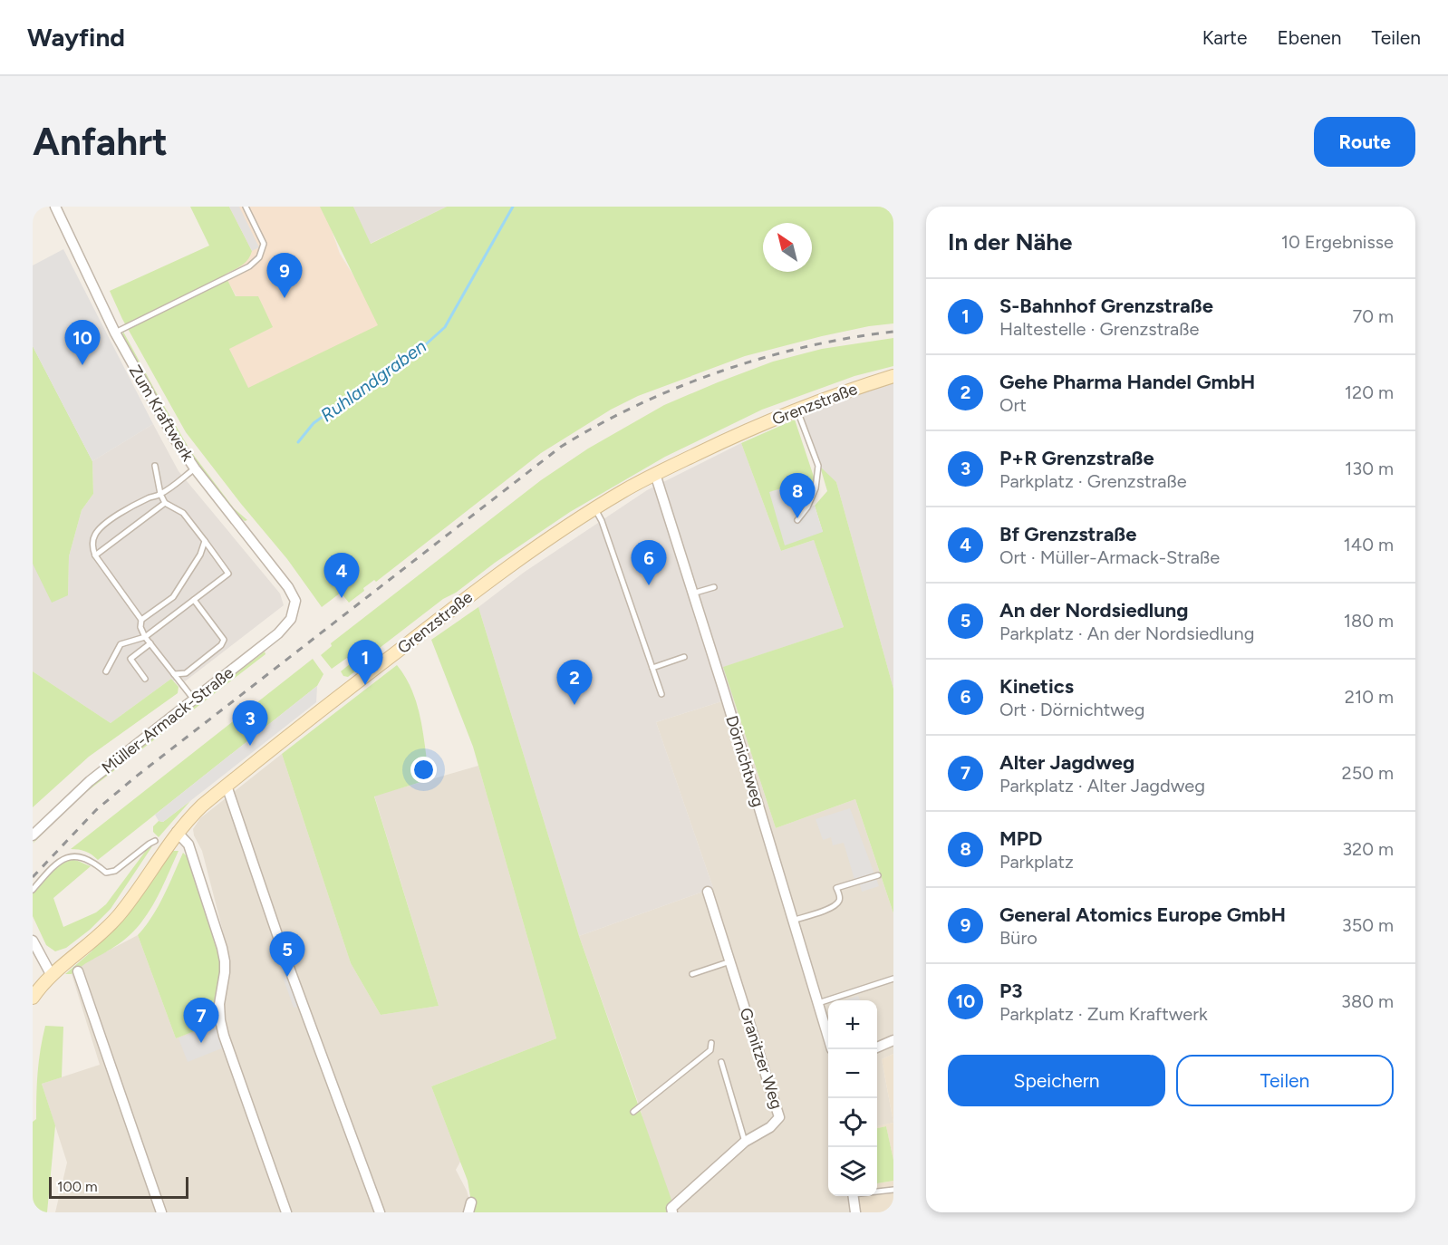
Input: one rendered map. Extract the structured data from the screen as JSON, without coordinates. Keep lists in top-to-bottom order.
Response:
{
  "streets": {
    "main road": ["Grenzstraße"],
    "street": [
      "Zum Kraftwerk",
      "Müller-Armack-Straße",
      "Dörnichtweg",
      "Granitzer Weg"
    ]
  },
  "crossings": [
    ["Grenzstraße", "Dörnichtweg"],
    ["Zum Kraftwerk", "Müller-Armack-Straße"]
  ],
  "water": ["Ruhlandgraben"],
  "scale_bar": "100 m",
  "north": "top left",
  "page": {
    "header": "Wayfind",
    "nav": ["Karte", "Ebenen", "Teilen"],
    "buttons": [
      "Route",
      ["Speichern", "Teilen"]
    ],
    "title": "Anfahrt",
    "heading": ["In der Nähe", "10 Ergebnisse"],
    "pins": [
      "9",
      "10",
      "8",
      "6",
      "4",
      "1",
      "2",
      "3",
      "5",
      "7"
    ],
    "list": [
      {
        "mark": "1",
        "name": "S-Bahnhof Grenzstraße",
        "note": "Haltestelle · Grenzstraße",
        "value": "70 m"
      },
      {
        "mark": "2",
        "name": "Gehe Pharma Handel GmbH",
        "note": "Ort",
        "value": "120 m"
      },
      {
        "mark": "3",
        "name": "P+R Grenzstraße",
        "note": "Parkplatz · Grenzstraße",
        "value": "130 m"
      },
      {
        "mark": "4",
        "name": "Bf Grenzstraße",
        "note": "Ort · Müller-Armack-Straße",
        "value": "140 m"
      },
      {
        "mark": "5",
        "name": "An der Nordsiedlung",
        "note": "Parkplatz · An der Nordsiedlung",
        "value": "180 m"
      },
      {
        "mark": "6",
        "name": "Kinetics",
        "note": "Ort · Dörnichtweg",
        "value": "210 m"
      },
      {
        "mark": "7",
        "name": "Alter Jagdweg",
        "note": "Parkplatz · Alter Jagdweg",
        "value": "250 m"
      },
      {
        "mark": "8",
        "name": "MPD",
        "note": "Parkplatz",
        "value": "320 m"
      },
      {
        "mark": "9",
        "name": "General Atomics Europe GmbH",
        "note": "Büro",
        "value": "350 m"
      },
      {
        "mark": "10",
        "name": "P3",
        "note": "Parkplatz · Zum Kraftwerk",
        "value": "380 m"
      }
    ],
    "map_buttons": ["+", "−"],
    "scale": "100 m"
  }
}
